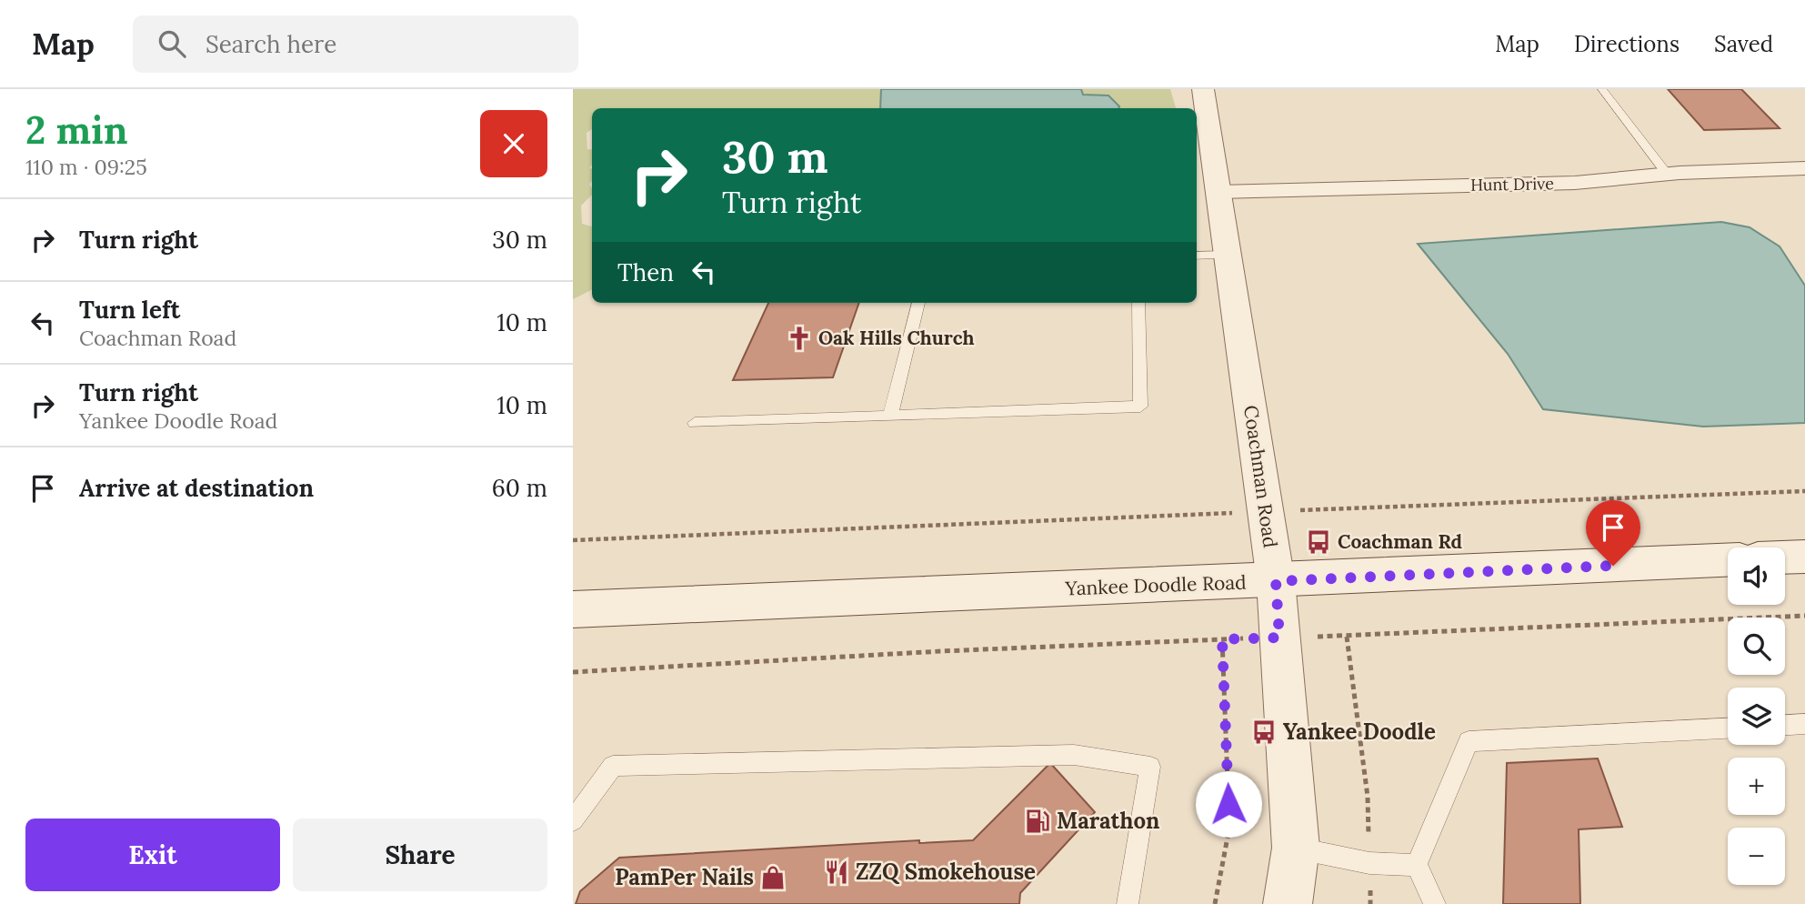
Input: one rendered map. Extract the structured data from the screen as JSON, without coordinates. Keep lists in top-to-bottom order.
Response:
{
  "streets": {
    "street": ["Hunt Drive", "Coachman Road", "Yankee Doodle Road"]
  },
  "crossings": [
    ["Hunt Drive", "Coachman Road"],
    ["Coachman Road", "Yankee Doodle Road"]
  ],
  "places": {
    "church": ["Oak Hills Church"],
    "bus stop": ["Coachman Rd", "Yankee Doodle"],
    "fuel station": ["Marathon"],
    "restaurant": ["ZZQ Smokehouse"],
    "shop": ["PamPer Nails"]
  },
  "page": {
    "header": "Map",
    "search": "Search here",
    "nav": ["Map", "Directions", "Saved"],
    "heading": ["2 min", "110 m · 09:25"],
    "turn": ["30 m", "Turn right"],
    "list": [
      {
        "name": "Turn right",
        "value": "30 m"
      },
      {
        "name": "Turn left",
        "note": "Coachman Road",
        "value": "10 m"
      },
      {
        "name": "Turn right",
        "note": "Yankee Doodle Road",
        "value": "10 m"
      },
      {
        "name": "Arrive at destination",
        "value": "60 m"
      }
    ],
    "then": "Then",
    "map_buttons": ["+", "−"],
    "buttons": ["Exit", "Share"]
  }
}
